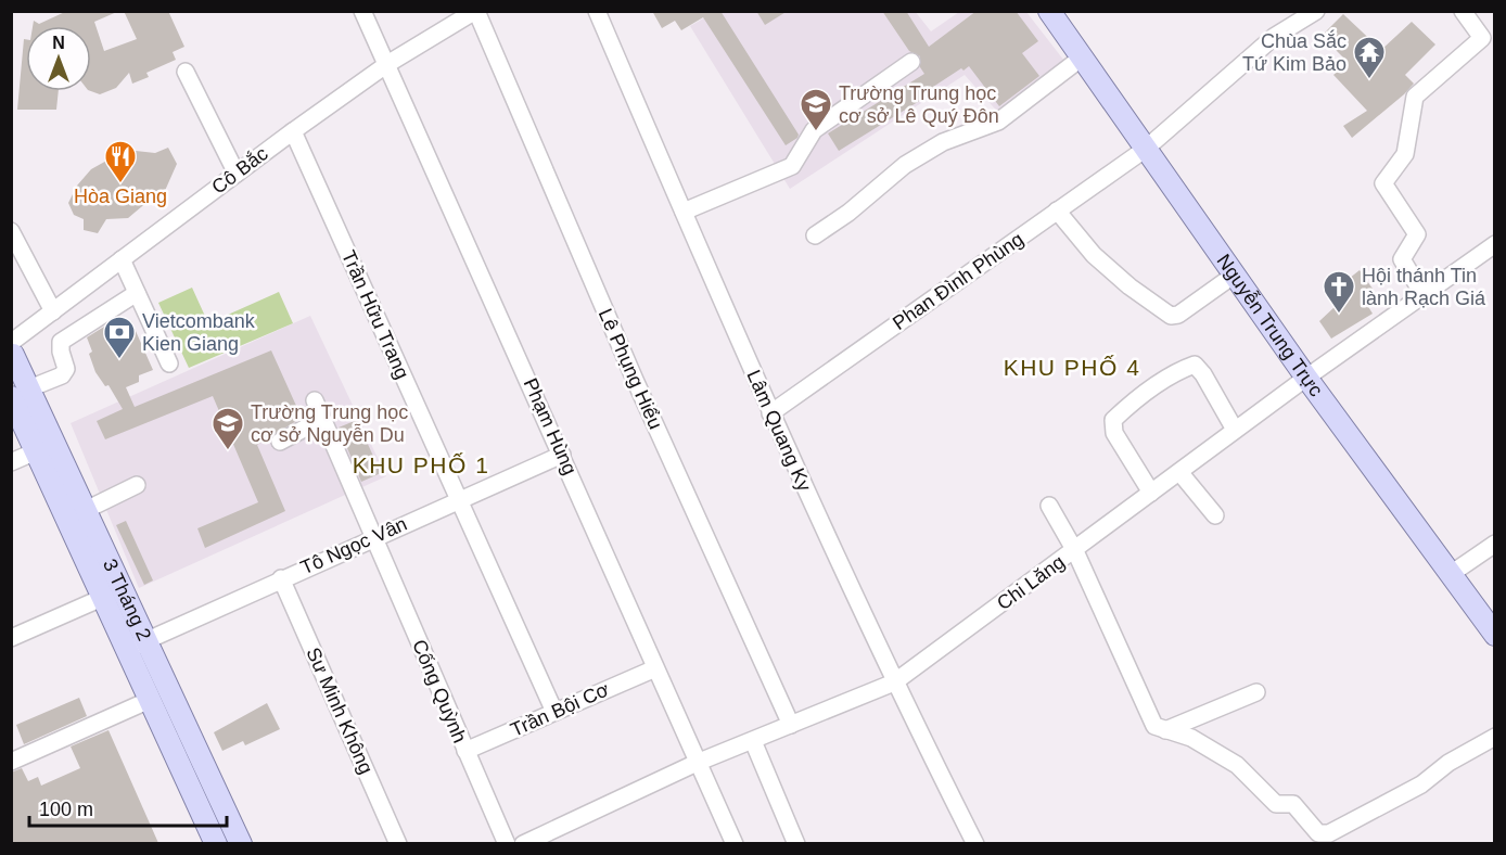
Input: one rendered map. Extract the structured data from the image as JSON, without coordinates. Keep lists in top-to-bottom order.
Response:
{
  "streets": {
    "main road": ["Nguyễn Trung Trực", "3 Tháng 2"],
    "street": [
      "Cô Bắc",
      "Phan Đình Phùng",
      "Trần Hữu Trang",
      "Lê Phụng Hiểu",
      "Phạm Hùng",
      "Lâm Quang Ky",
      "Tô Ngọc Vân",
      "Chi Lăng",
      "Cống Quỳnh",
      "Trần Bội Cơ",
      "Sư Minh Không"
    ]
  },
  "crossings": [
    ["Cô Bắc", "Trần Hữu Trang"],
    ["Cô Bắc", "Lê Phụng Hiểu"],
    ["Cô Bắc", "Phạm Hùng"],
    ["Cô Bắc", "3 Tháng 2"],
    ["Phan Đình Phùng", "Nguyễn Trung Trực"],
    ["Phan Đình Phùng", "Lâm Quang Ky"],
    ["Trần Hữu Trang", "Tô Ngọc Vân"],
    ["Trần Hữu Trang", "Trần Bội Cơ"],
    ["Nguyễn Trung Trực", "Chi Lăng"],
    ["Lê Phụng Hiểu", "Chi Lăng"],
    ["Phạm Hùng", "Tô Ngọc Vân"],
    ["Phạm Hùng", "Chi Lăng"],
    ["Phạm Hùng", "Trần Bội Cơ"],
    ["Lâm Quang Ky", "Chi Lăng"],
    ["Tô Ngọc Vân", "3 Tháng 2"],
    ["Tô Ngọc Vân", "Cống Quỳnh"],
    ["Tô Ngọc Vân", "Sư Minh Không"],
    ["Cống Quỳnh", "Trần Bội Cơ"]
  ],
  "districts": ["KHU PHỐ 4", "KHU PHỐ 1"],
  "places": {
    "temple": ["Chùa Sắc Tứ Kim Bảo"],
    "school or university": ["Trường Trung học cơ sở Lê Quý Đôn", "Trường Trung học cơ sở Nguyễn Du"],
    "restaurant": ["Hòa Giang"],
    "church": ["Hội thánh Tin lành Rạch Giá"],
    "bank": ["Vietcombank Kien Giang"]
  },
  "scale_bar": "100 m",
  "north": "top"
}
